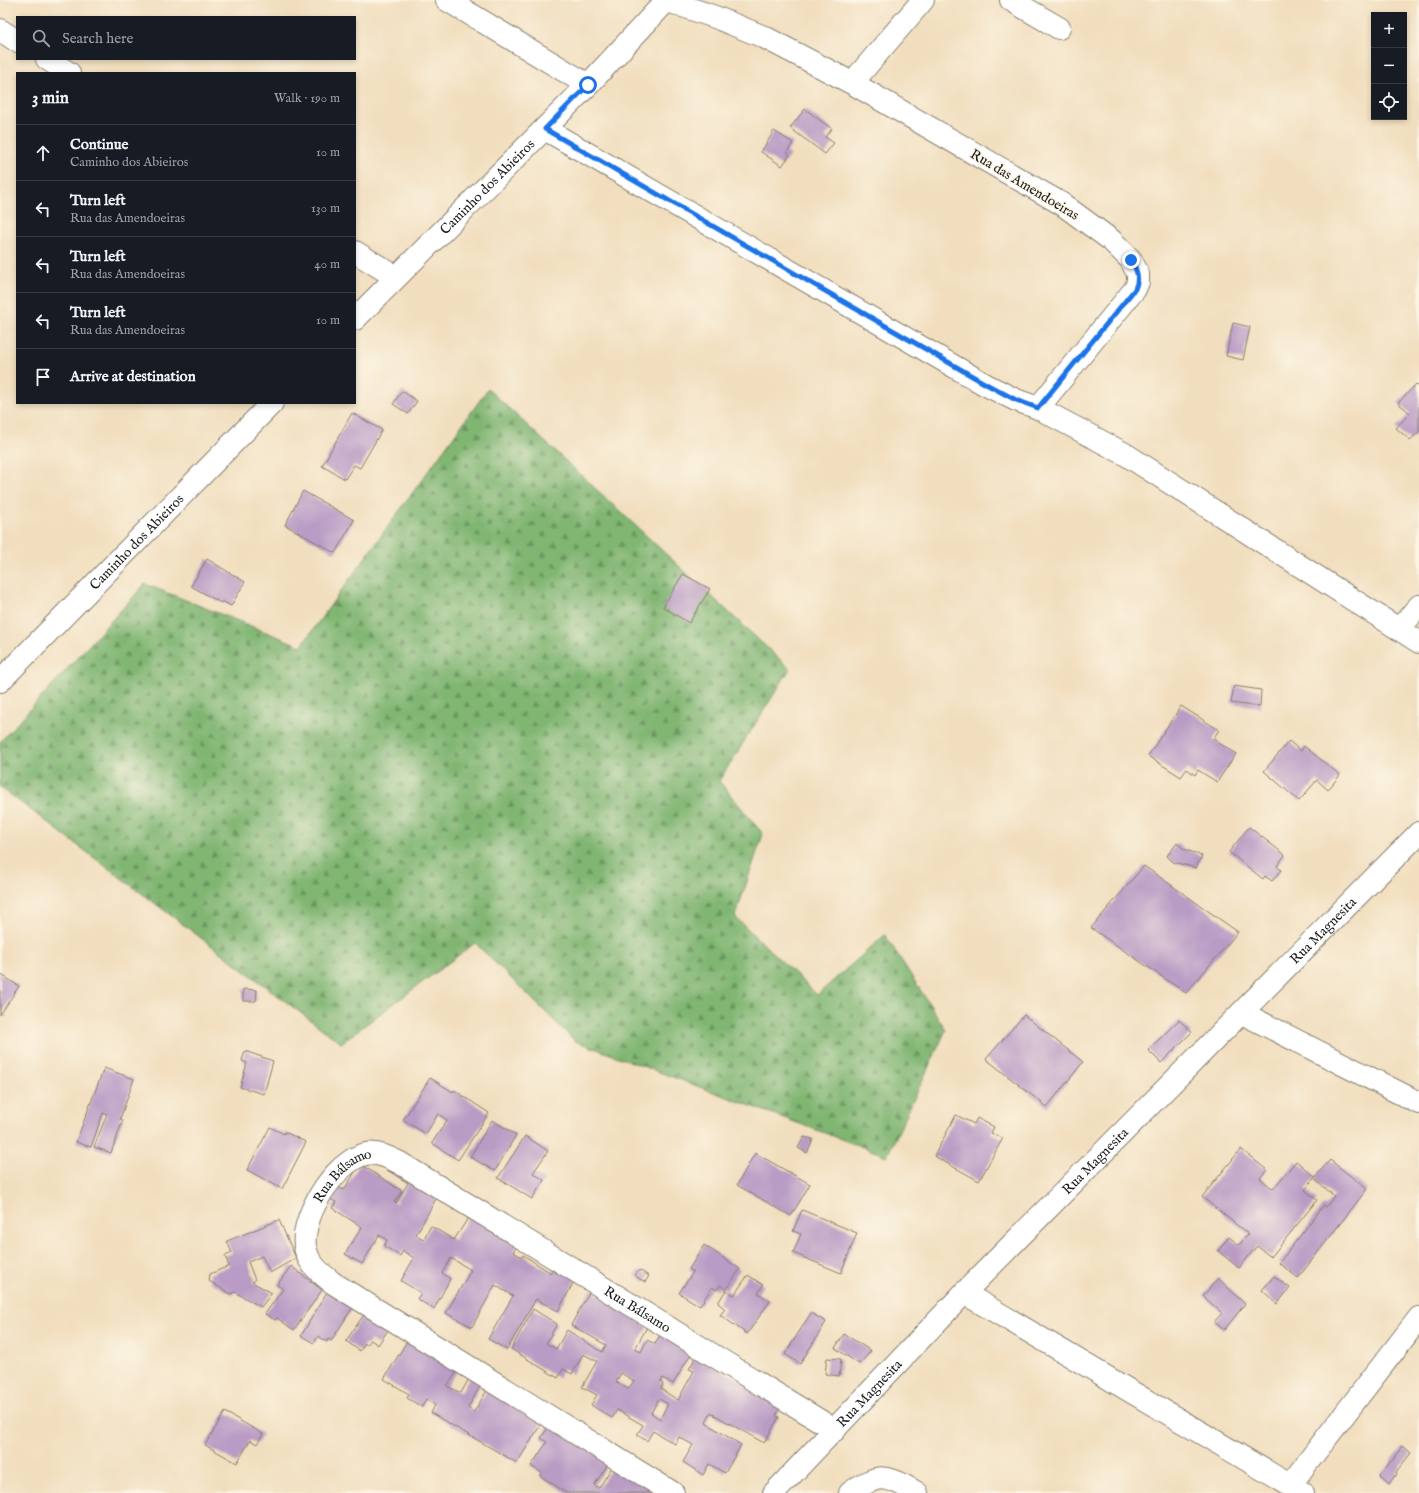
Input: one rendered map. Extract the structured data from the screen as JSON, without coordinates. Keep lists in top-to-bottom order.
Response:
{
  "streets": {
    "street": [
      "Rua das Amendoeiras",
      "Caminho dos Abieiros",
      "Rua Magnesita",
      "Rua Bálsamo"
    ]
  },
  "crossings": [
    ["Rua das Amendoeiras", "Caminho dos Abieiros"],
    ["Rua Magnesita", "Rua Bálsamo"]
  ],
  "page": {
    "map_buttons": ["+", "−"],
    "search": "Search here",
    "heading": ["3 min", "Walk · 190 m"],
    "list": [
      ["Continue", "Caminho dos Abieiros", "10 m"],
      ["Turn left", "Rua das Amendoeiras", "130 m"],
      ["Turn left", "Rua das Amendoeiras", "40 m"],
      ["Turn left", "Rua das Amendoeiras", "10 m"],
      "Arrive at destination"
    ]
  }
}
